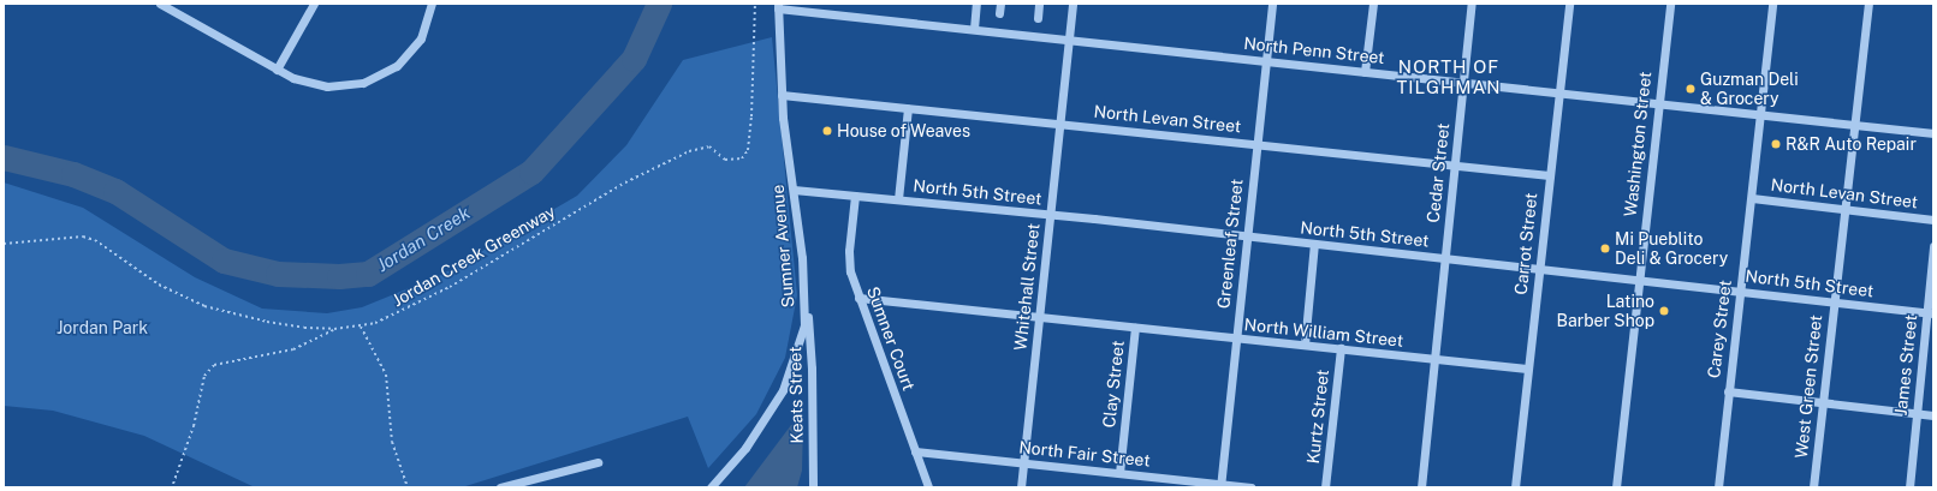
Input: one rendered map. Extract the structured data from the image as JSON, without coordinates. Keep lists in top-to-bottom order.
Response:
{
  "streets": {
    "street": [
      "North Penn Street",
      "North Levan Street",
      "Washington Street",
      "Cedar Street",
      "North 5th Street",
      "Greenleaf Street",
      "Carrot Street",
      "Sumner Avenue",
      "Whitehall Street",
      "Carey Street",
      "North William Street",
      "Sumner Court",
      "James Street",
      "Clay Street",
      "West Green Street",
      "Keats Street",
      "Kurtz Street",
      "North Fair Street"
    ],
    "path": ["Jordan Creek Greenway"]
  },
  "crossings": [
    ["North Penn Street", "Washington Street"],
    ["North Penn Street", "Cedar Street"],
    ["North Penn Street", "Greenleaf Street"],
    ["North Penn Street", "Carrot Street"],
    ["North Penn Street", "Sumner Avenue"],
    ["North Penn Street", "Whitehall Street"],
    ["North Penn Street", "Carey Street"],
    ["North Penn Street", "West Green Street"],
    ["North Levan Street", "Cedar Street"],
    ["North Levan Street", "Greenleaf Street"],
    ["North Levan Street", "Carrot Street"],
    ["North Levan Street", "Sumner Avenue"],
    ["North Levan Street", "Whitehall Street"],
    ["North Levan Street", "Carey Street"],
    ["North Levan Street", "West Green Street"],
    ["Washington Street", "North 5th Street"],
    ["Cedar Street", "North 5th Street"],
    ["Cedar Street", "North William Street"],
    ["North 5th Street", "Greenleaf Street"],
    ["North 5th Street", "Carrot Street"],
    ["North 5th Street", "Sumner Avenue"],
    ["North 5th Street", "Whitehall Street"],
    ["North 5th Street", "Carey Street"],
    ["North 5th Street", "Sumner Court"],
    ["North 5th Street", "James Street"],
    ["North 5th Street", "West Green Street"],
    ["Greenleaf Street", "North William Street"],
    ["Greenleaf Street", "North Fair Street"],
    ["Carrot Street", "North William Street"],
    ["Sumner Avenue", "Keats Street"],
    ["Whitehall Street", "North William Street"],
    ["Whitehall Street", "North Fair Street"],
    ["North William Street", "Sumner Court"],
    ["North William Street", "Clay Street"],
    ["North William Street", "Kurtz Street"],
    ["Sumner Court", "North Fair Street"],
    ["Clay Street", "North Fair Street"]
  ],
  "districts": ["NORTH OF TILGHMAN"],
  "water": ["Jordan Creek"],
  "parks": ["Jordan Park"],
  "places": [
    "Guzman Deli & Grocery",
    "House of Weaves",
    "R&R Auto Repair",
    "Mi Pueblito Deli & Grocery",
    "Latino Barber Shop"
  ]
}
